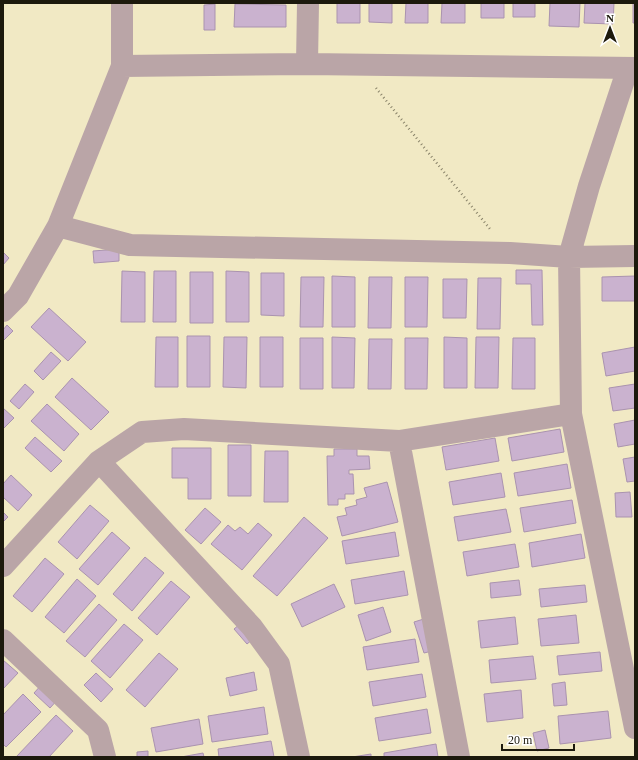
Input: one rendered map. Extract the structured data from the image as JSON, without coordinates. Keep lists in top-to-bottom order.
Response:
{
  "scale_bar": "20 m",
  "north": "top"
}
